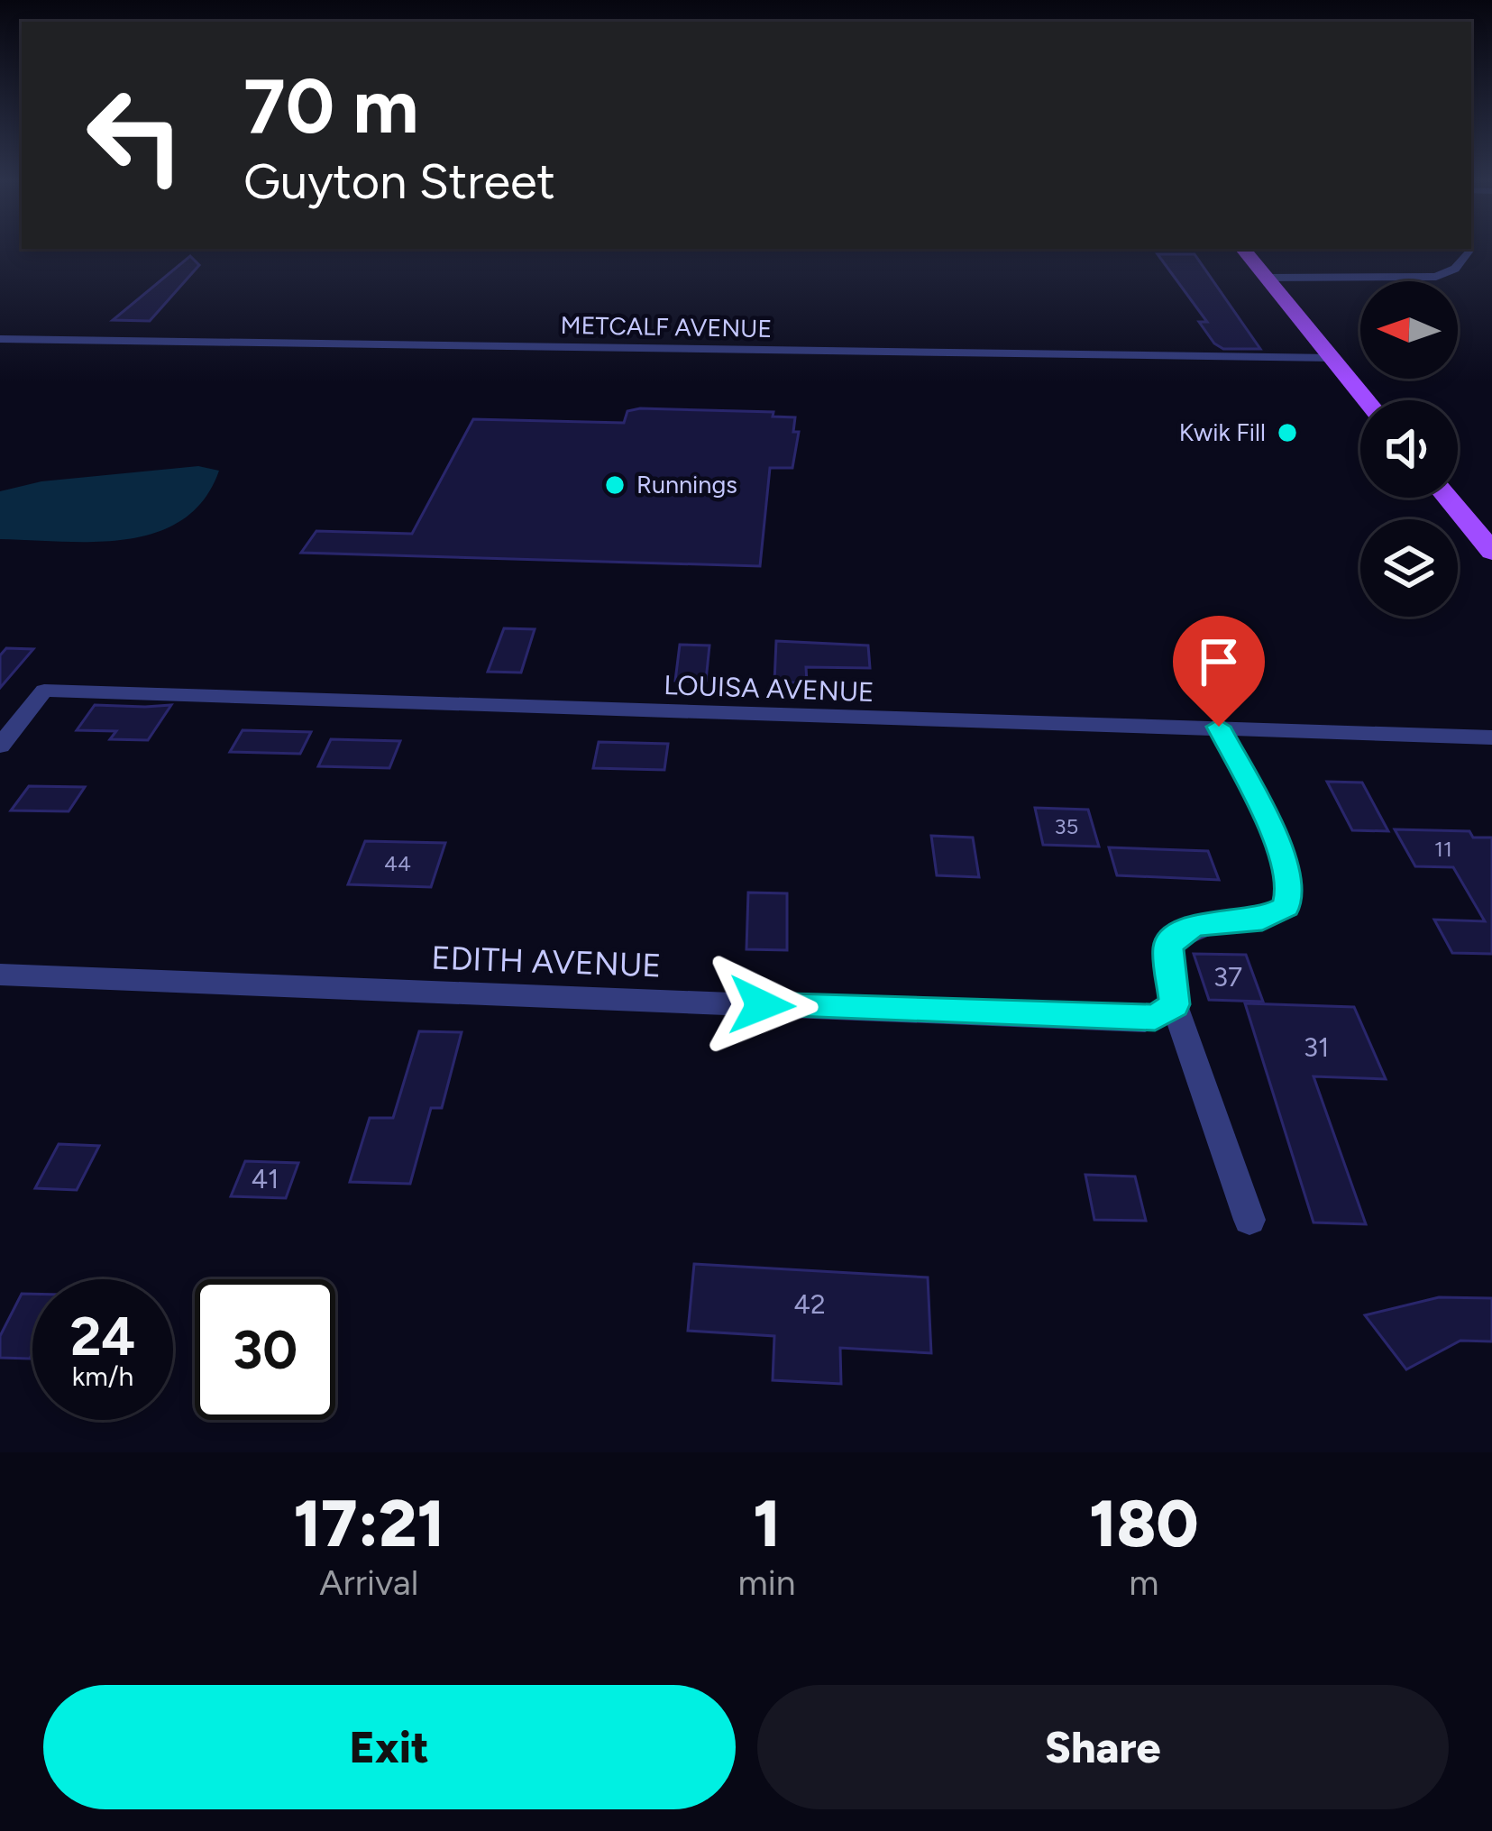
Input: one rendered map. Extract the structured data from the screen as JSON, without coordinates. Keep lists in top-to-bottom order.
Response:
{
  "streets": {
    "street": ["METCALF AVENUE", "LOUISA AVENUE", "EDITH AVENUE"]
  },
  "places": ["Kwik Fill", "Runnings"],
  "house_numbers": [
    "35",
    "11",
    "44",
    "37",
    "31",
    "41",
    "42"
  ],
  "north": "left",
  "page": {
    "turn": ["70 m", "Guyton Street"],
    "speed": "24 km/h",
    "limit": "30",
    "eta": [
      "17:21",
      "Arrival",
      "1",
      "min",
      "180",
      "m"
    ],
    "buttons": ["Exit", "Share"]
  }
}
